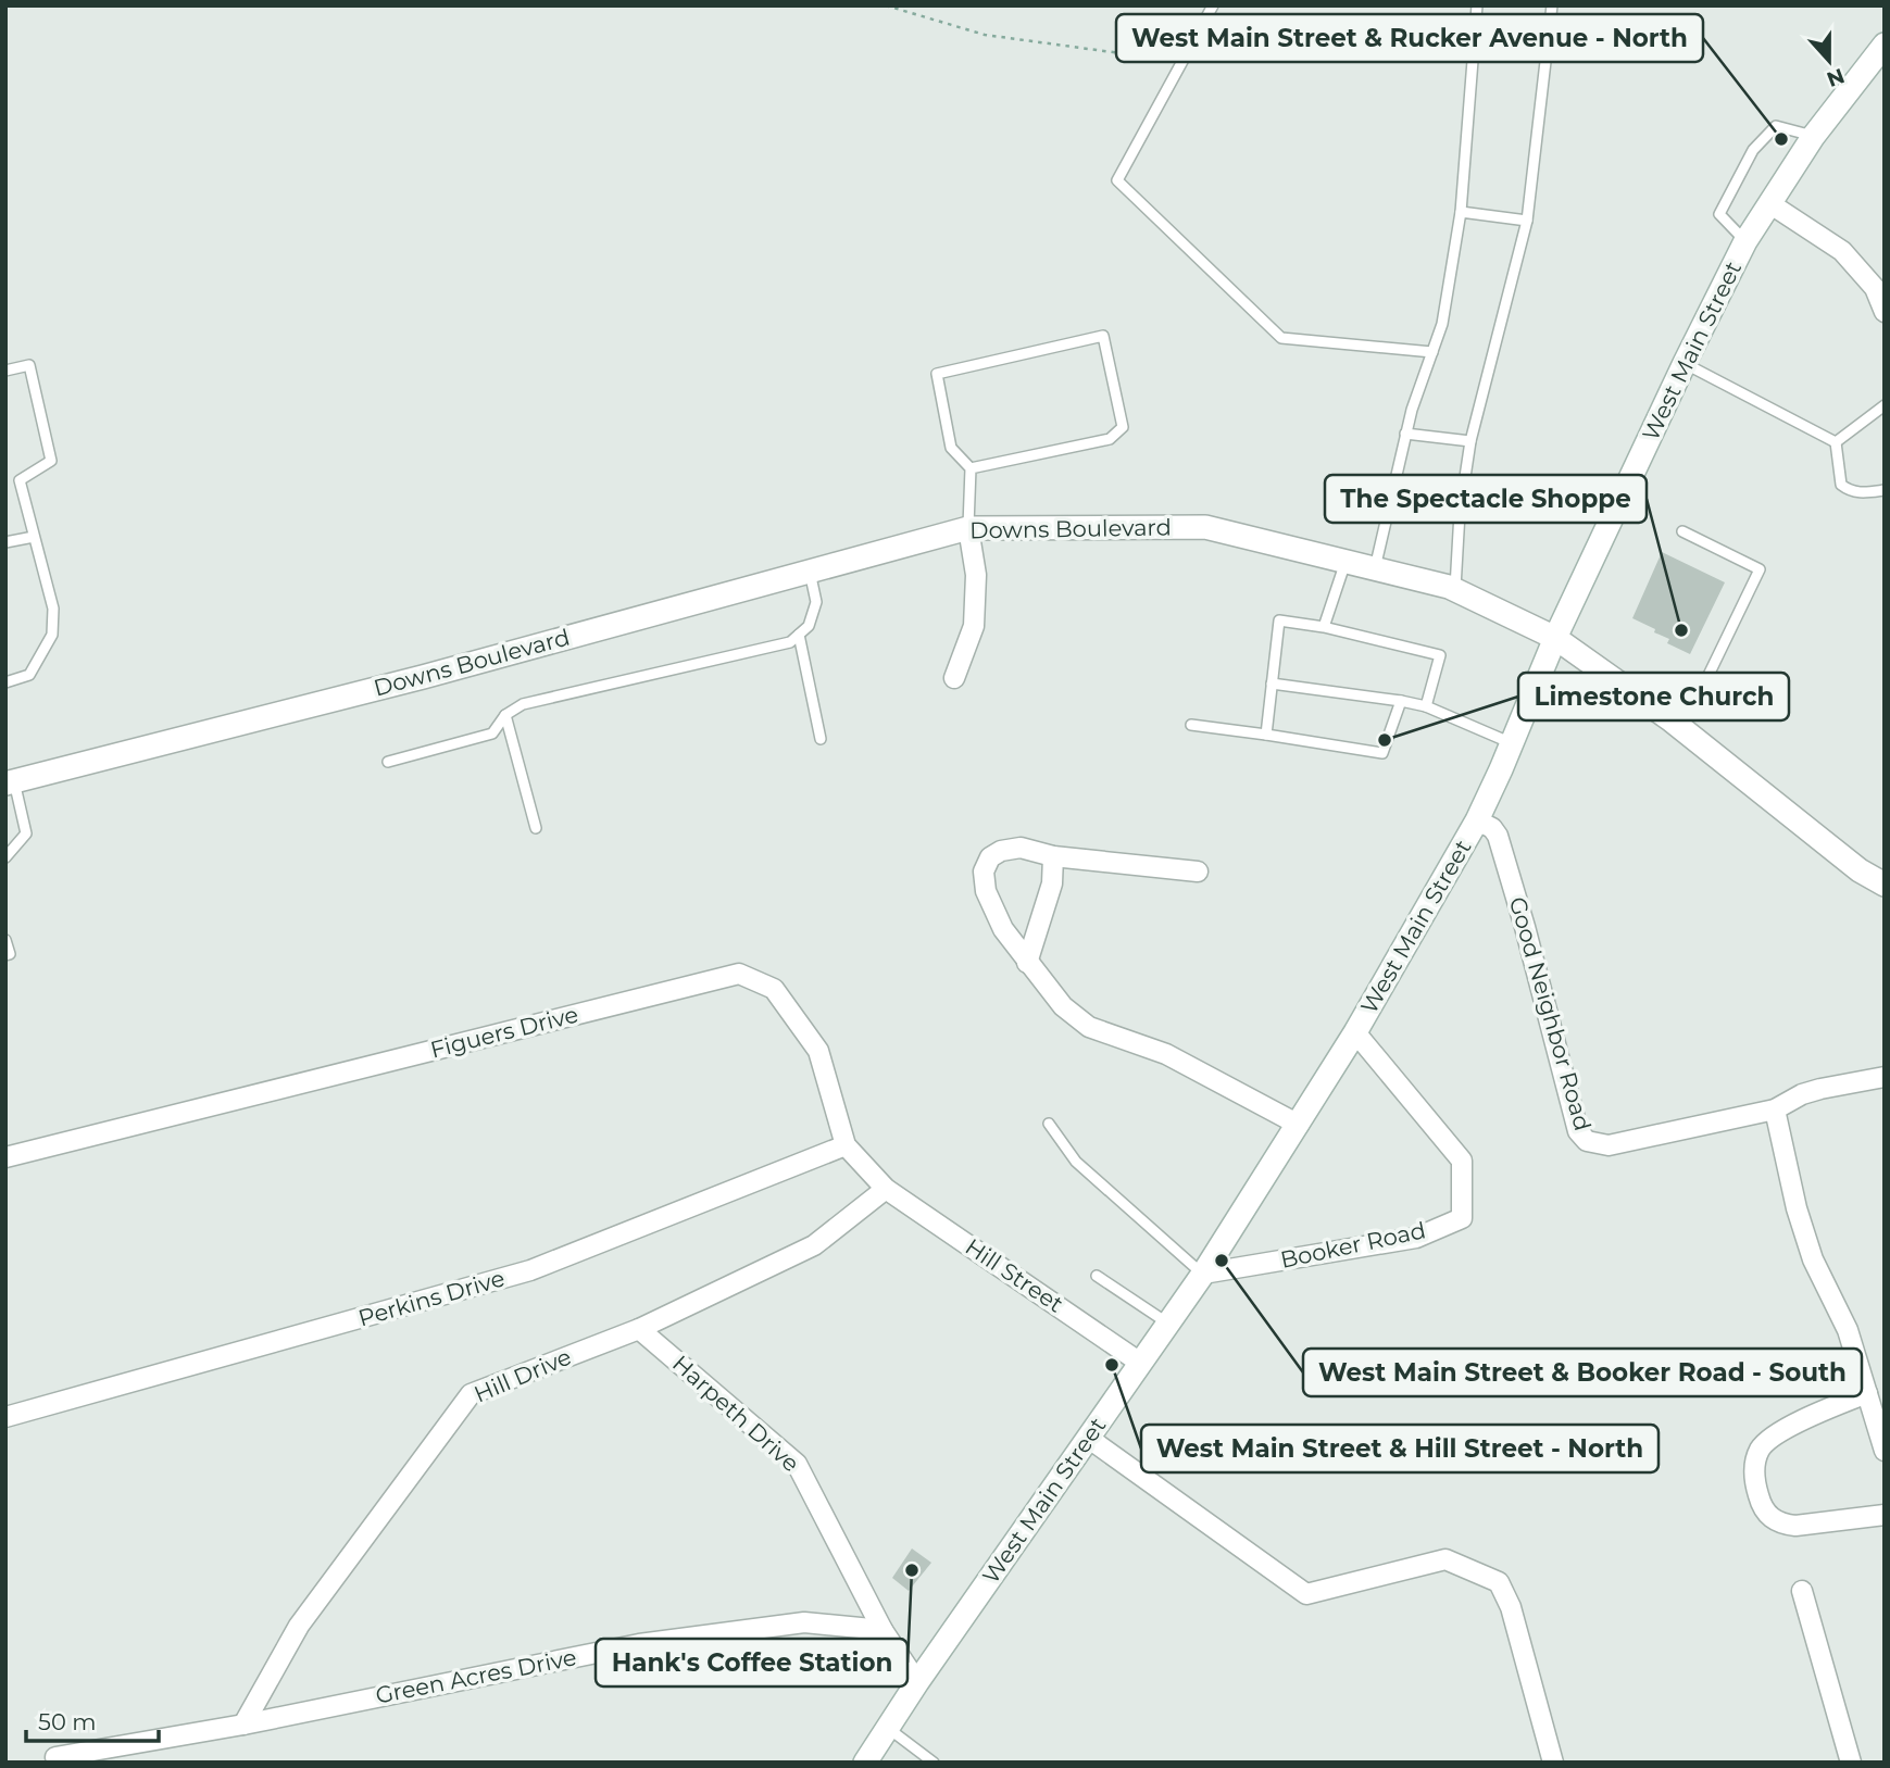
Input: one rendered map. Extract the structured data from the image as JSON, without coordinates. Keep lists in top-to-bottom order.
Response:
{
  "streets": {
    "main road": ["West Main Street", "Downs Boulevard"],
    "street": [
      "Good Neighbor Road",
      "Figuers Drive",
      "Booker Road",
      "Hill Street",
      "Perkins Drive",
      "Hill Drive",
      "Harpeth Drive",
      "Green Acres Drive"
    ]
  },
  "crossings": [
    ["West Main Street", "Downs Boulevard"],
    ["West Main Street", "Good Neighbor Road"],
    ["West Main Street", "Booker Road"],
    ["West Main Street", "Hill Street"],
    ["Figuers Drive", "Hill Street"],
    ["Figuers Drive", "Perkins Drive"],
    ["Figuers Drive", "Hill Drive"],
    ["Hill Street", "Hill Drive"],
    ["Hill Drive", "Harpeth Drive"],
    ["Hill Drive", "Green Acres Drive"],
    ["Harpeth Drive", "Green Acres Drive"]
  ],
  "places": [
    "West Main Street & Rucker Avenue - North",
    "The Spectacle Shoppe",
    "Limestone Church",
    "West Main Street & Booker Road - South",
    "West Main Street & Hill Street - North",
    "Hank's Coffee Station"
  ],
  "scale_bar": "50 m",
  "north": "bottom"
}
